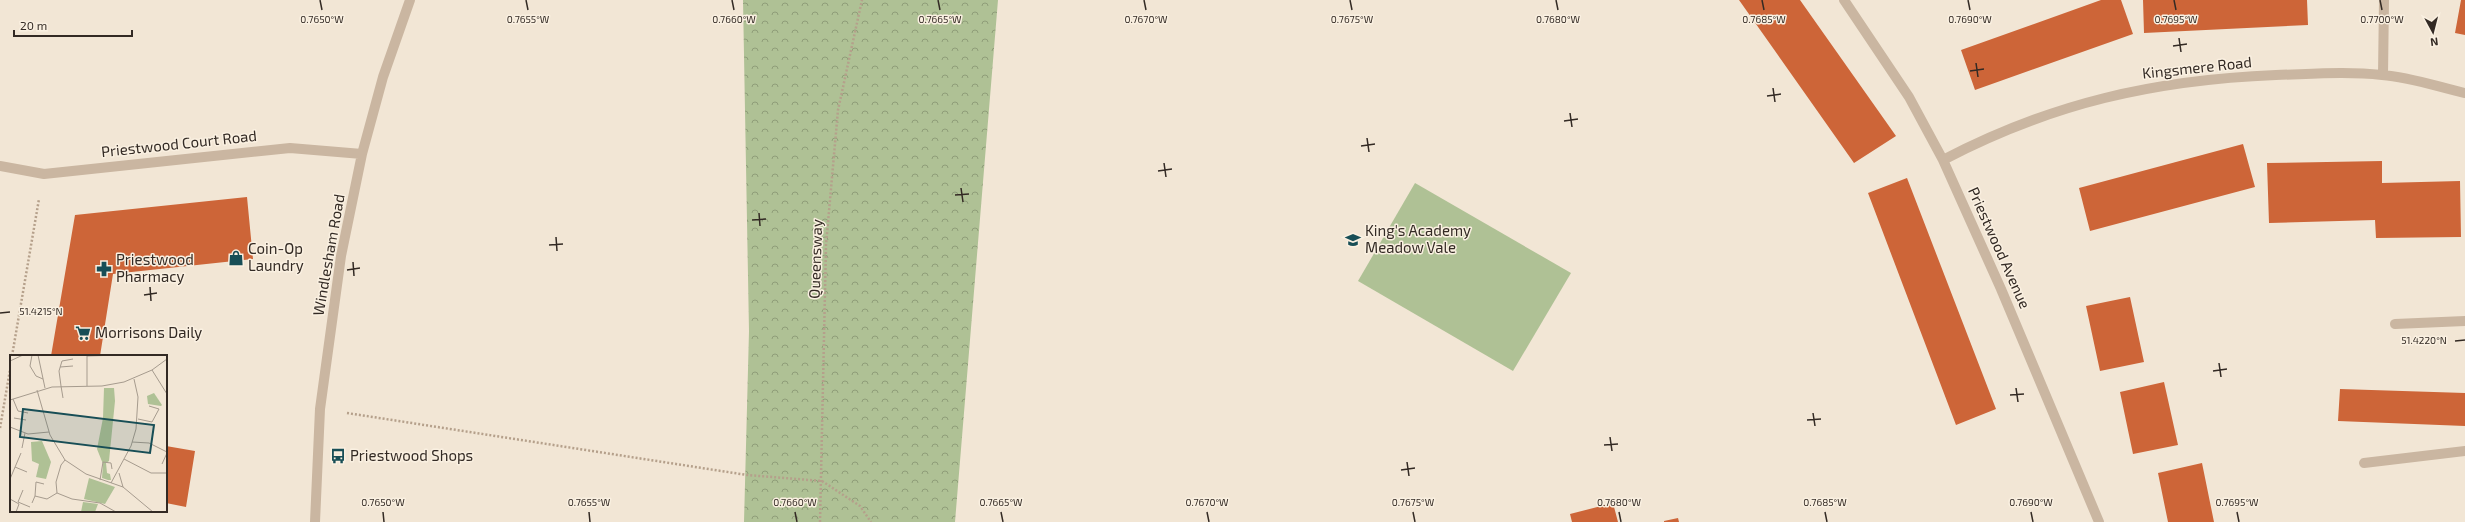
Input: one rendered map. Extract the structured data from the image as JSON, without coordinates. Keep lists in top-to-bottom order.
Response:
{
  "streets": {
    "street": [
      "Kingsmere Road",
      "Priestwood Court Road",
      "Priestwood Avenue",
      "Windlesham Road"
    ],
    "path": ["Queensway"]
  },
  "crossings": [
    ["Kingsmere Road", "Priestwood Avenue"],
    ["Priestwood Court Road", "Windlesham Road"]
  ],
  "places": {
    "school or university": ["King's Academy Meadow Vale"],
    "shop": ["Coin-Op Laundry"],
    "pharmacy": ["Priestwood Pharmacy"],
    "supermarket": ["Morrisons Daily"],
    "bus stop": ["Priestwood Shops"]
  },
  "scale_bar": "20 m",
  "north": "bottom",
  "coordinates": [
    "0.7650°W",
    "0.7655°W",
    "0.7660°W",
    "0.7665°W",
    "0.7670°W",
    "0.7675°W",
    "0.7680°W",
    "0.7685°W",
    "0.7690°W",
    "0.7695°W",
    "0.7700°W",
    "51.4215°N",
    "51.4220°N"
  ]
}
